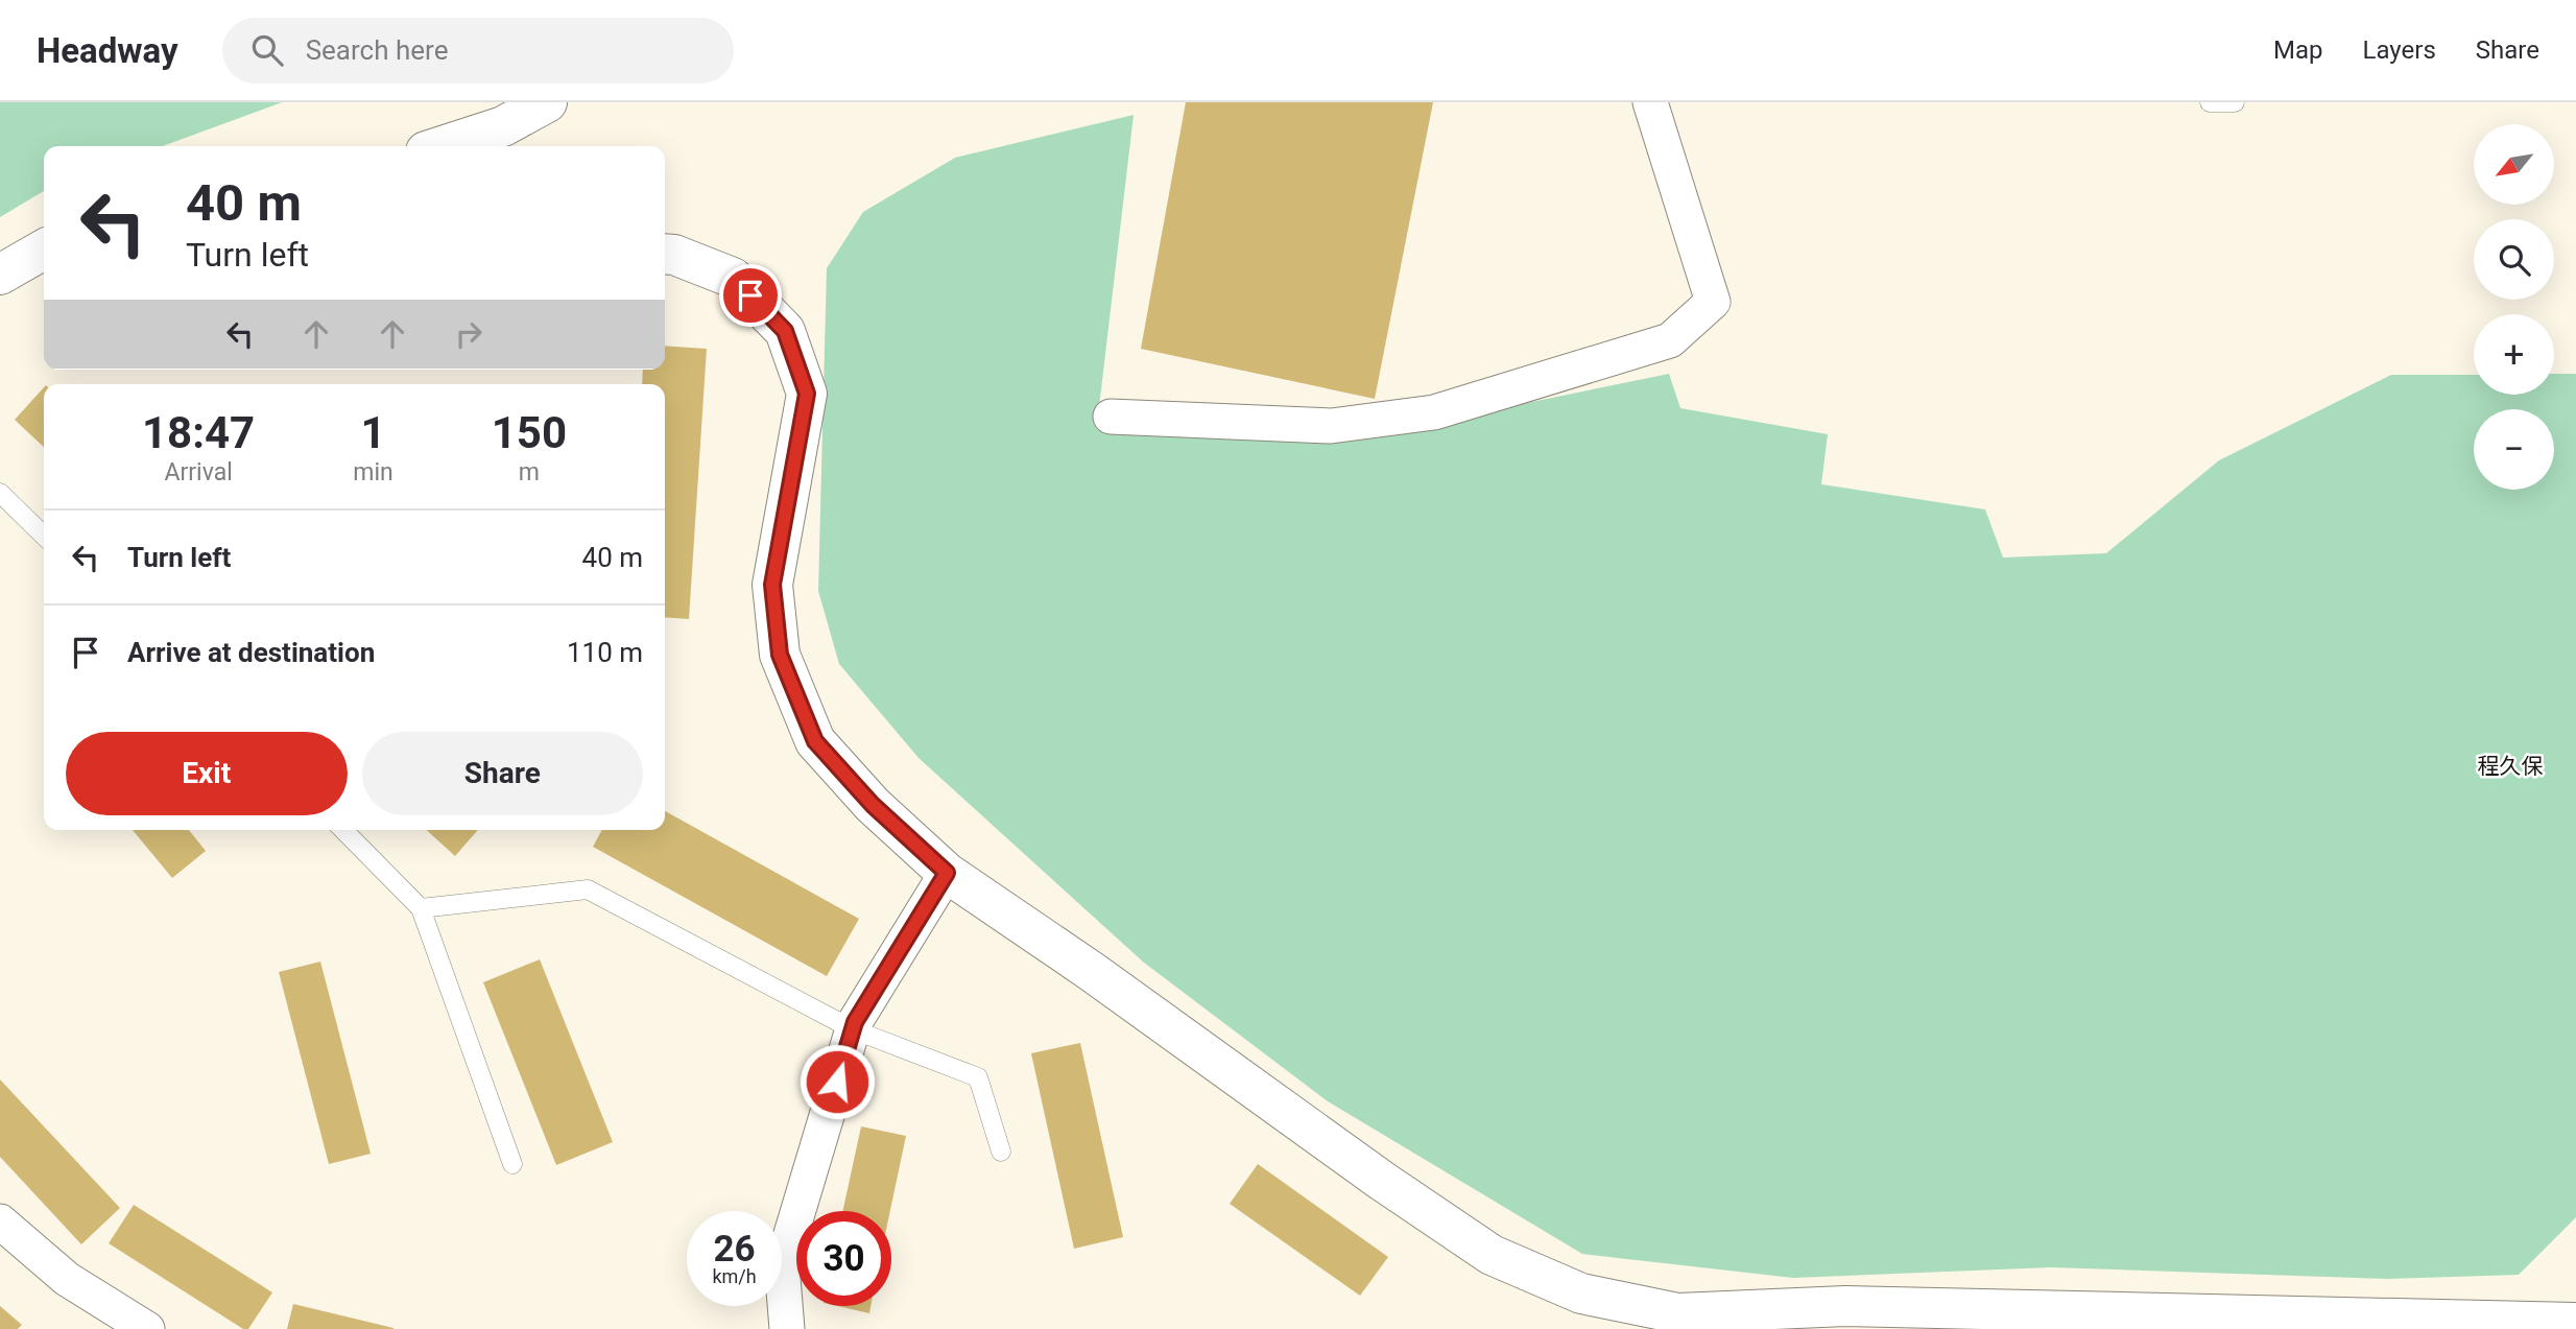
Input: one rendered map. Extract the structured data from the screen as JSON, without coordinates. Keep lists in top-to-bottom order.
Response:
{
  "districts": ["程久保"],
  "north": "bottom left",
  "page": {
    "header": "Headway",
    "search": "Search here",
    "nav": ["Map", "Layers", "Share"],
    "map_buttons": ["+", "−"],
    "turn": ["40 m", "Turn left"],
    "eta": [
      "18:47",
      "Arrival",
      "1",
      "min",
      "150",
      "m"
    ],
    "list": [
      {
        "name": "Turn left",
        "value": "40 m"
      },
      {
        "name": "Arrive at destination",
        "value": "110 m"
      }
    ],
    "buttons": ["Exit", "Share"],
    "speed": "26 km/h",
    "limit": "30"
  }
}
